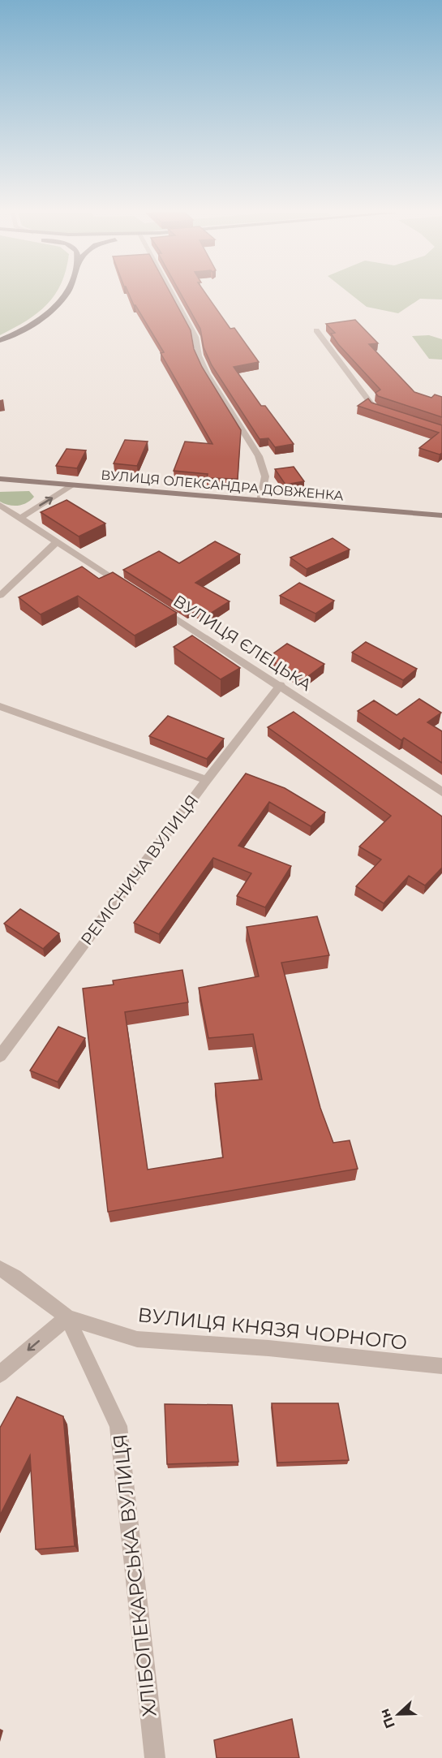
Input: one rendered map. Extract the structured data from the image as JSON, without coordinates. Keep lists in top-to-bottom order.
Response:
{
  "streets": {
    "main road": ["ВУЛИЦЯ ОЛЕКСАНДРА ДОВЖЕНКА"],
    "street": [
      "ВУЛИЦЯ ЄЛЕЦЬКА",
      "РЕМІСНИЧА ВУЛИЦЯ",
      "ВУЛИЦЯ КНЯЗЯ ЧОРНОГО",
      "ХЛІБОПЕКАРСЬКА ВУЛИЦЯ"
    ]
  },
  "crossings": [
    ["ВУЛИЦЯ ЄЛЕЦЬКА", "РЕМІСНИЧА ВУЛИЦЯ"],
    ["ВУЛИЦЯ КНЯЗЯ ЧОРНОГО", "ХЛІБОПЕКАРСЬКА ВУЛИЦЯ"]
  ],
  "north": "left"
}
